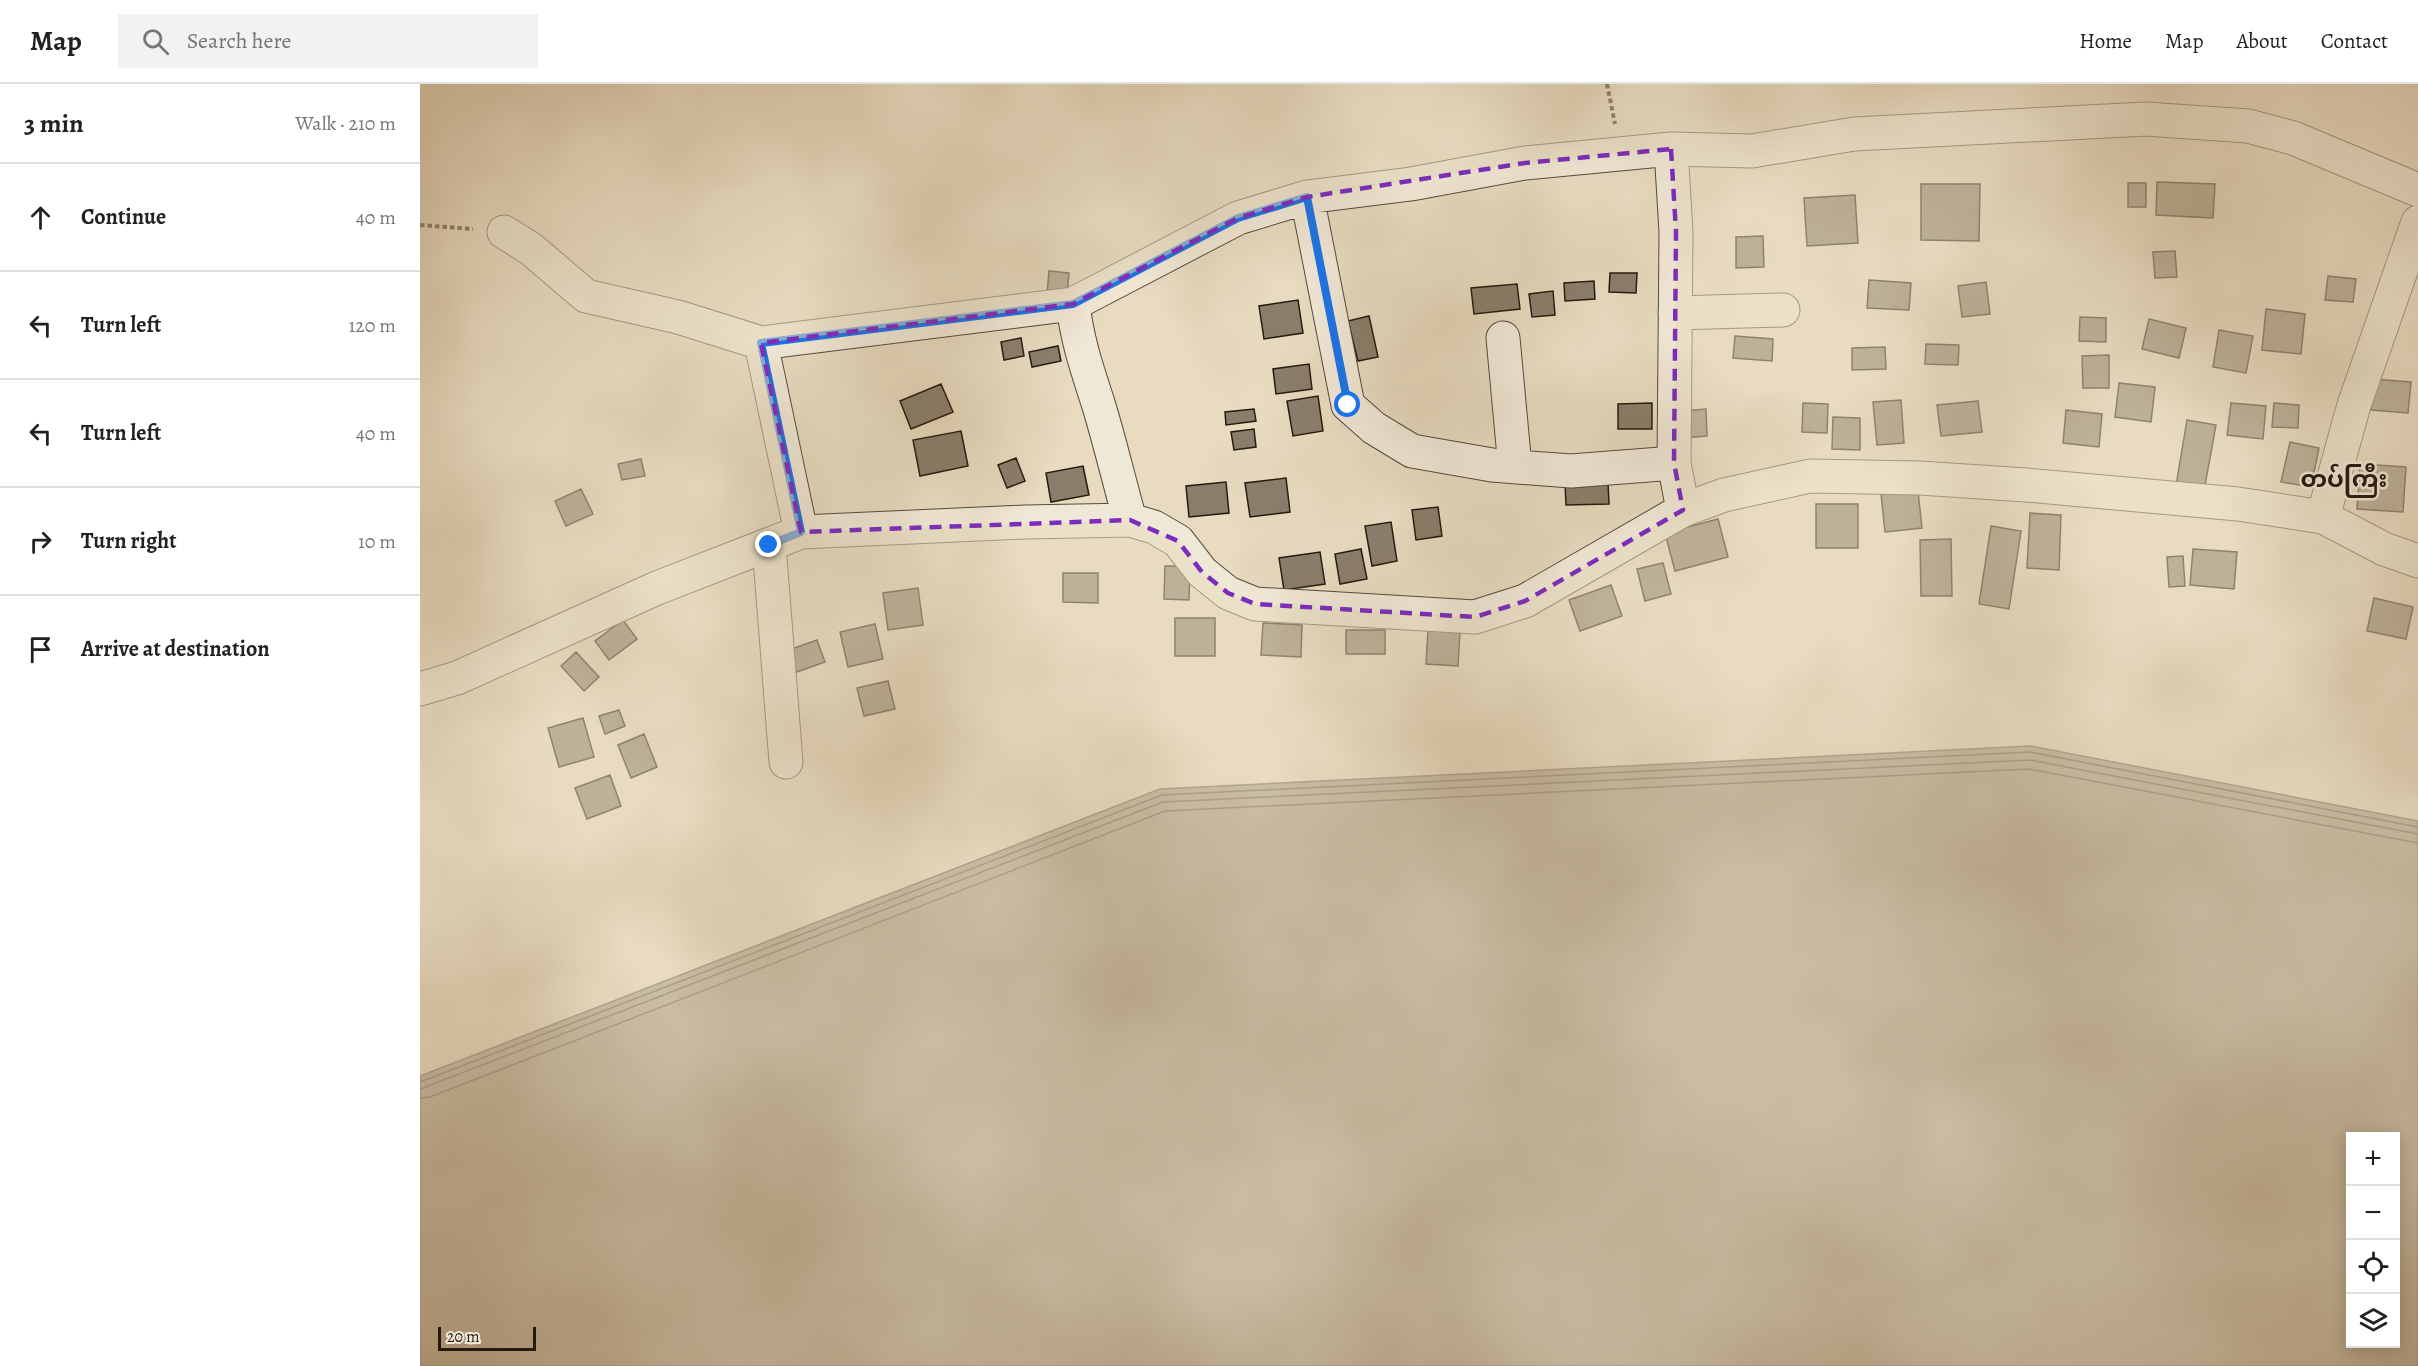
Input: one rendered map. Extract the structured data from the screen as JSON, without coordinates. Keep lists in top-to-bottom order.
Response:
{
  "districts": ["တပ်ကြီး"],
  "scale_bar": "20 m",
  "page": {
    "header": "Map",
    "search": "Search here",
    "nav": [
      "Home",
      "Map",
      "About",
      "Contact"
    ],
    "heading": ["3 min", "Walk · 210 m"],
    "list": [
      ["Continue", "40 m"],
      ["Turn left", "120 m"],
      ["Turn left", "40 m"],
      ["Turn right", "10 m"],
      "Arrive at destination"
    ],
    "map_buttons": ["+", "−"],
    "scale": "20 m"
  }
}
